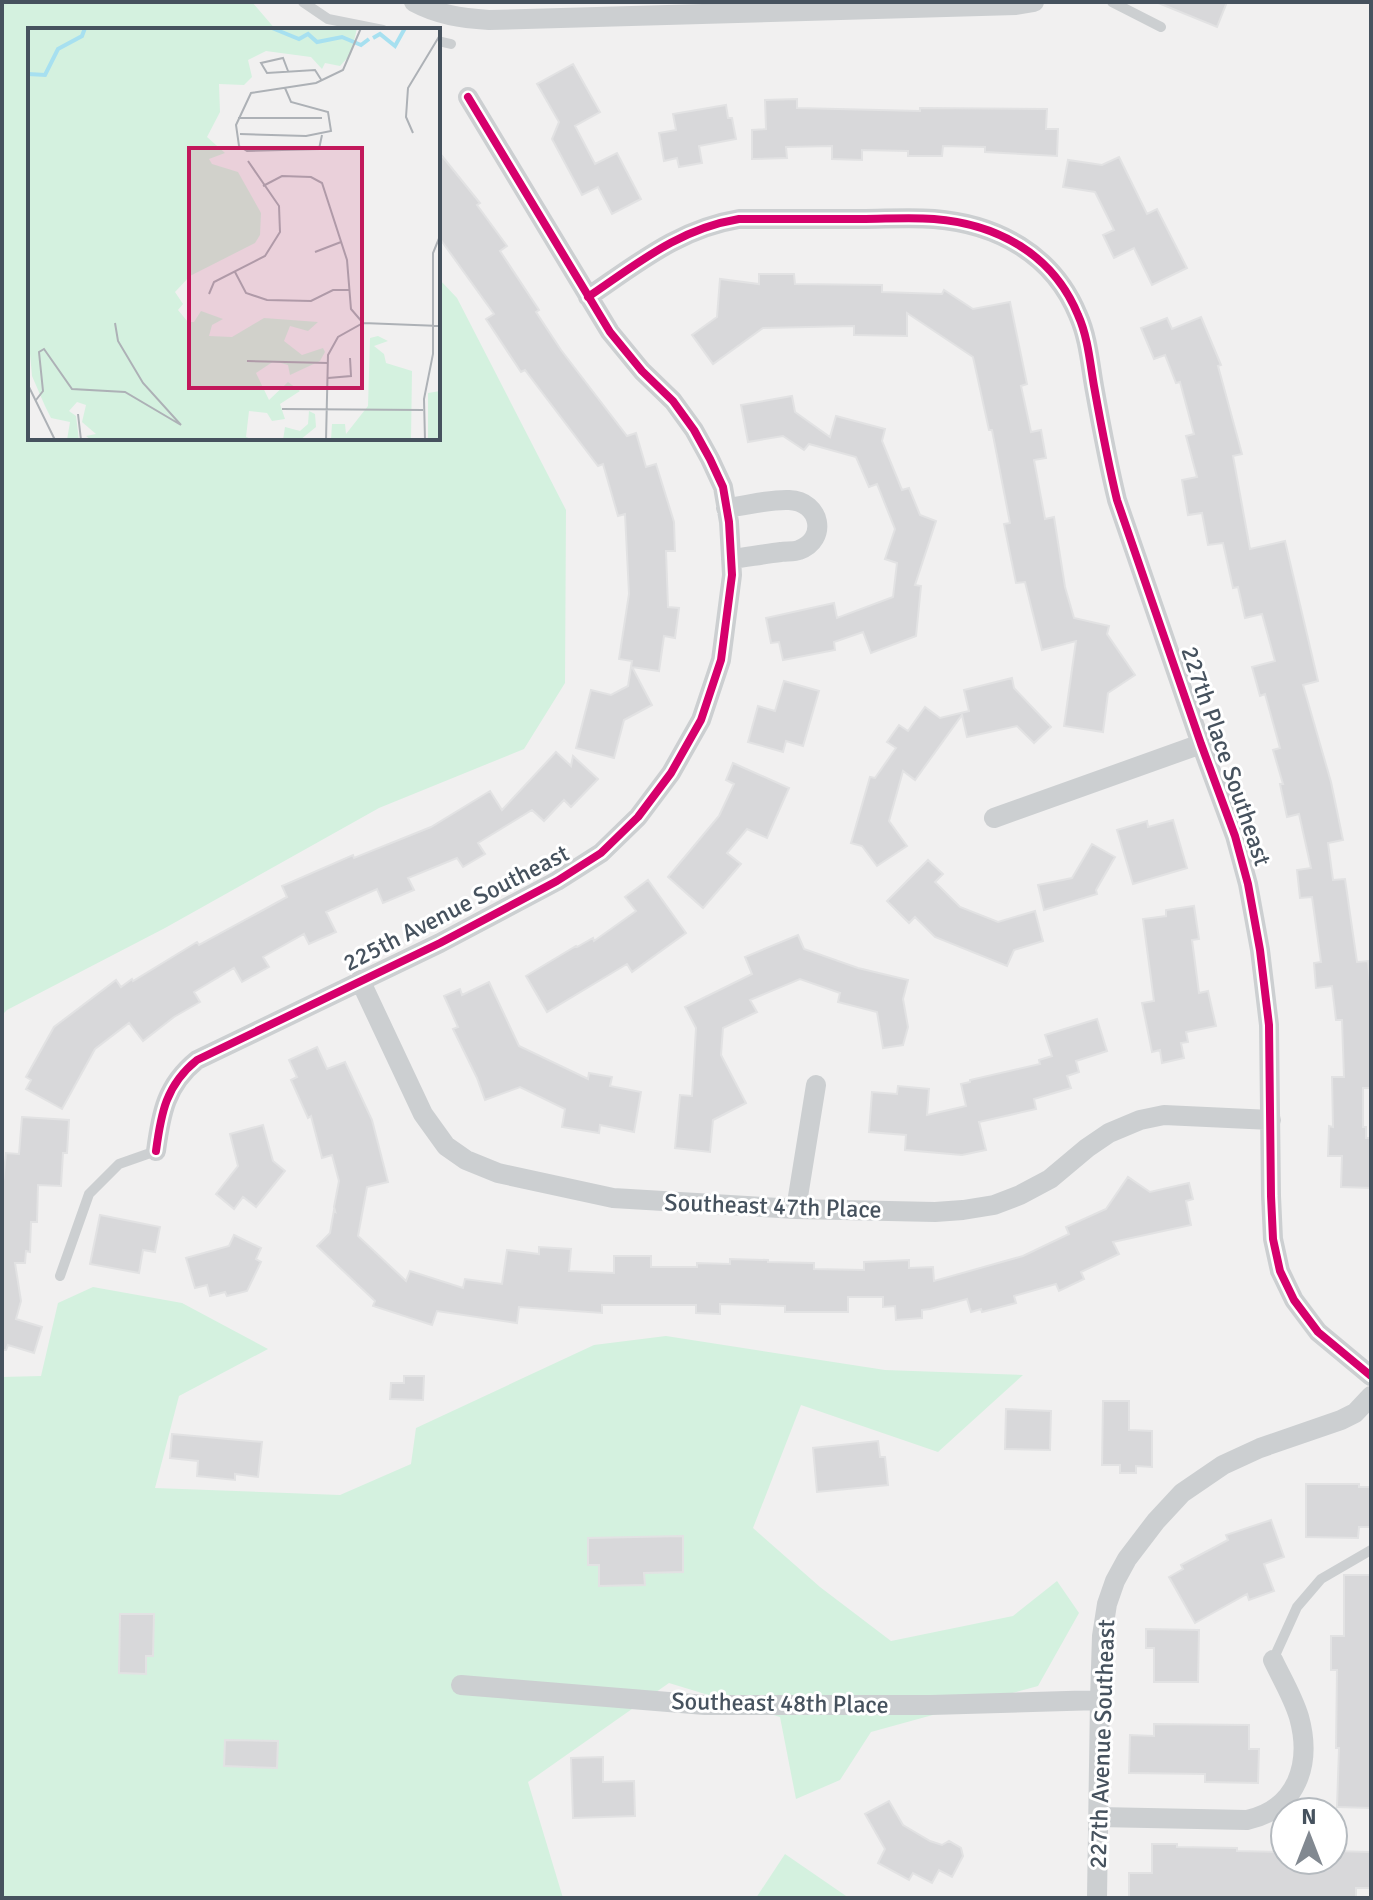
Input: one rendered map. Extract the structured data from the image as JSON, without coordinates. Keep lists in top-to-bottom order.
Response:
{
  "streets": {
    "street": [
      "227th Place Southeast",
      "225th Avenue Southeast",
      "Southeast 47th Place",
      "Southeast 48th Place",
      "227th Avenue Southeast"
    ]
  },
  "crossings": [
    ["227th Place Southeast", "225th Avenue Southeast"],
    ["227th Place Southeast", "Southeast 47th Place"],
    ["225th Avenue Southeast", "Southeast 47th Place"],
    ["Southeast 48th Place", "227th Avenue Southeast"]
  ],
  "north": "top"
}
